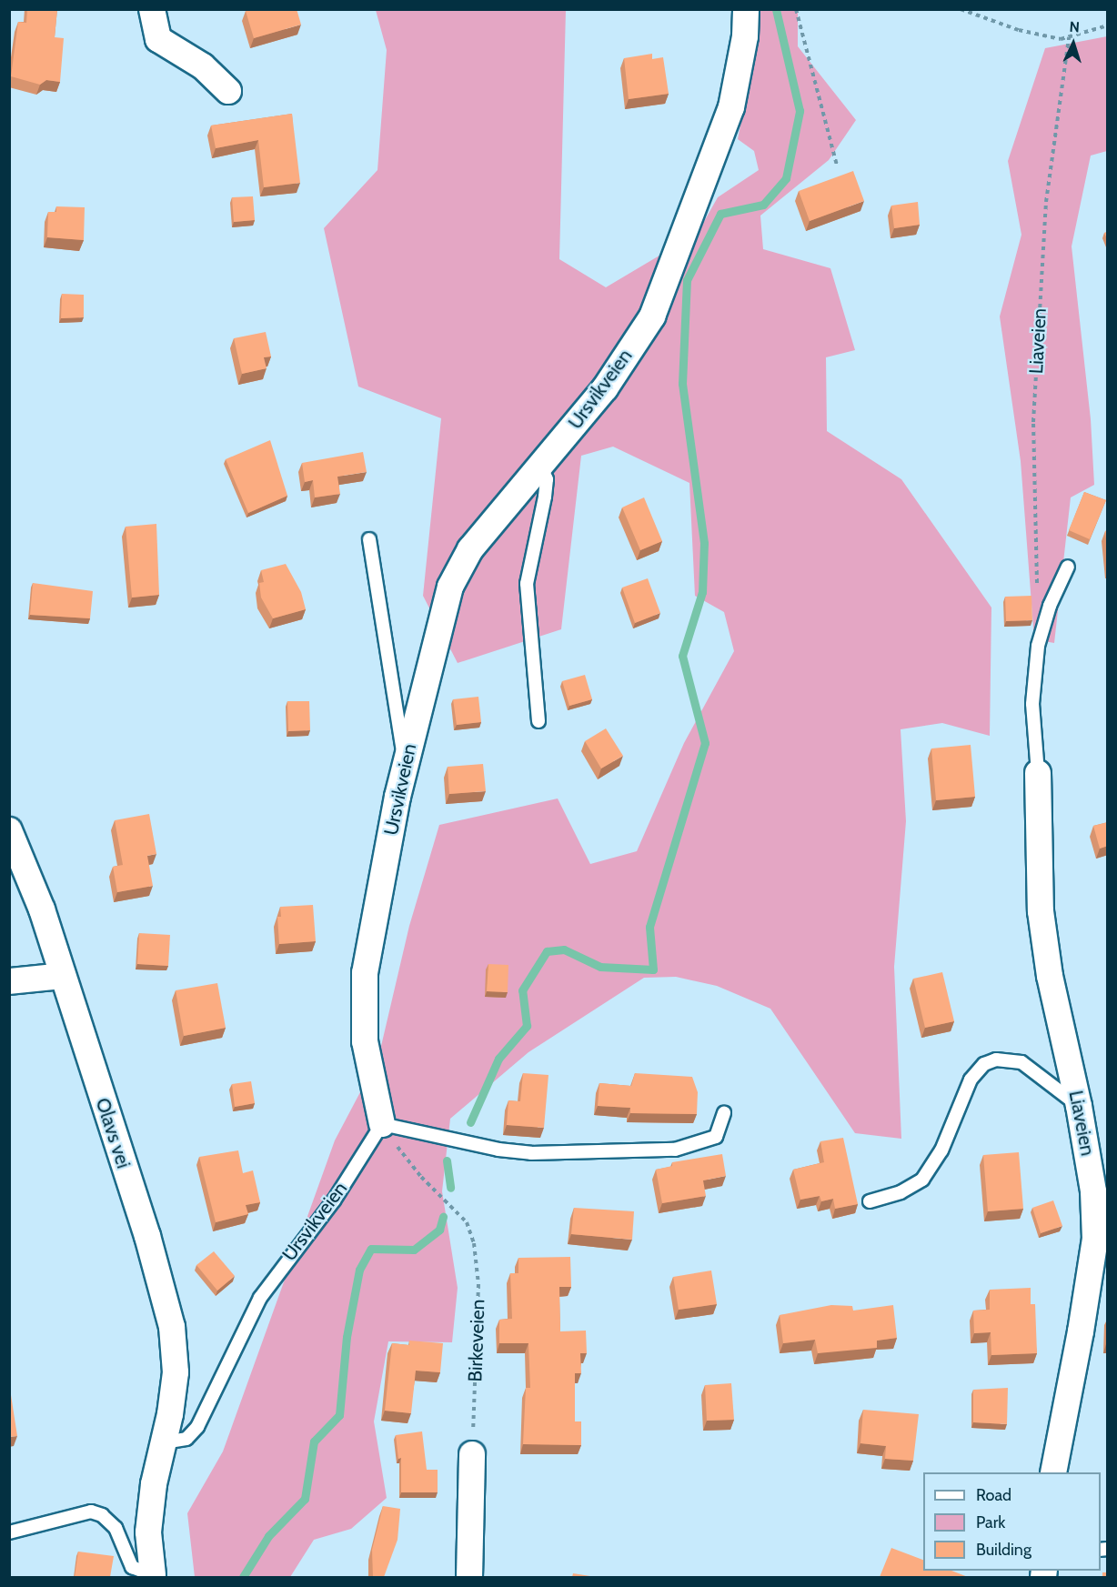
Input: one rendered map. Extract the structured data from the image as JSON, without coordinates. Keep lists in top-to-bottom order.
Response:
{
  "streets": {
    "street": ["Liaveien", "Ursvikveien", "Olavs vei"],
    "path": ["Birkeveien"]
  },
  "crossings": [
    ["Ursvikveien", "Olavs vei"],
    ["Ursvikveien", "Birkeveien"]
  ],
  "legend": ["Road", "Park", "Building"],
  "north": "top"
}
